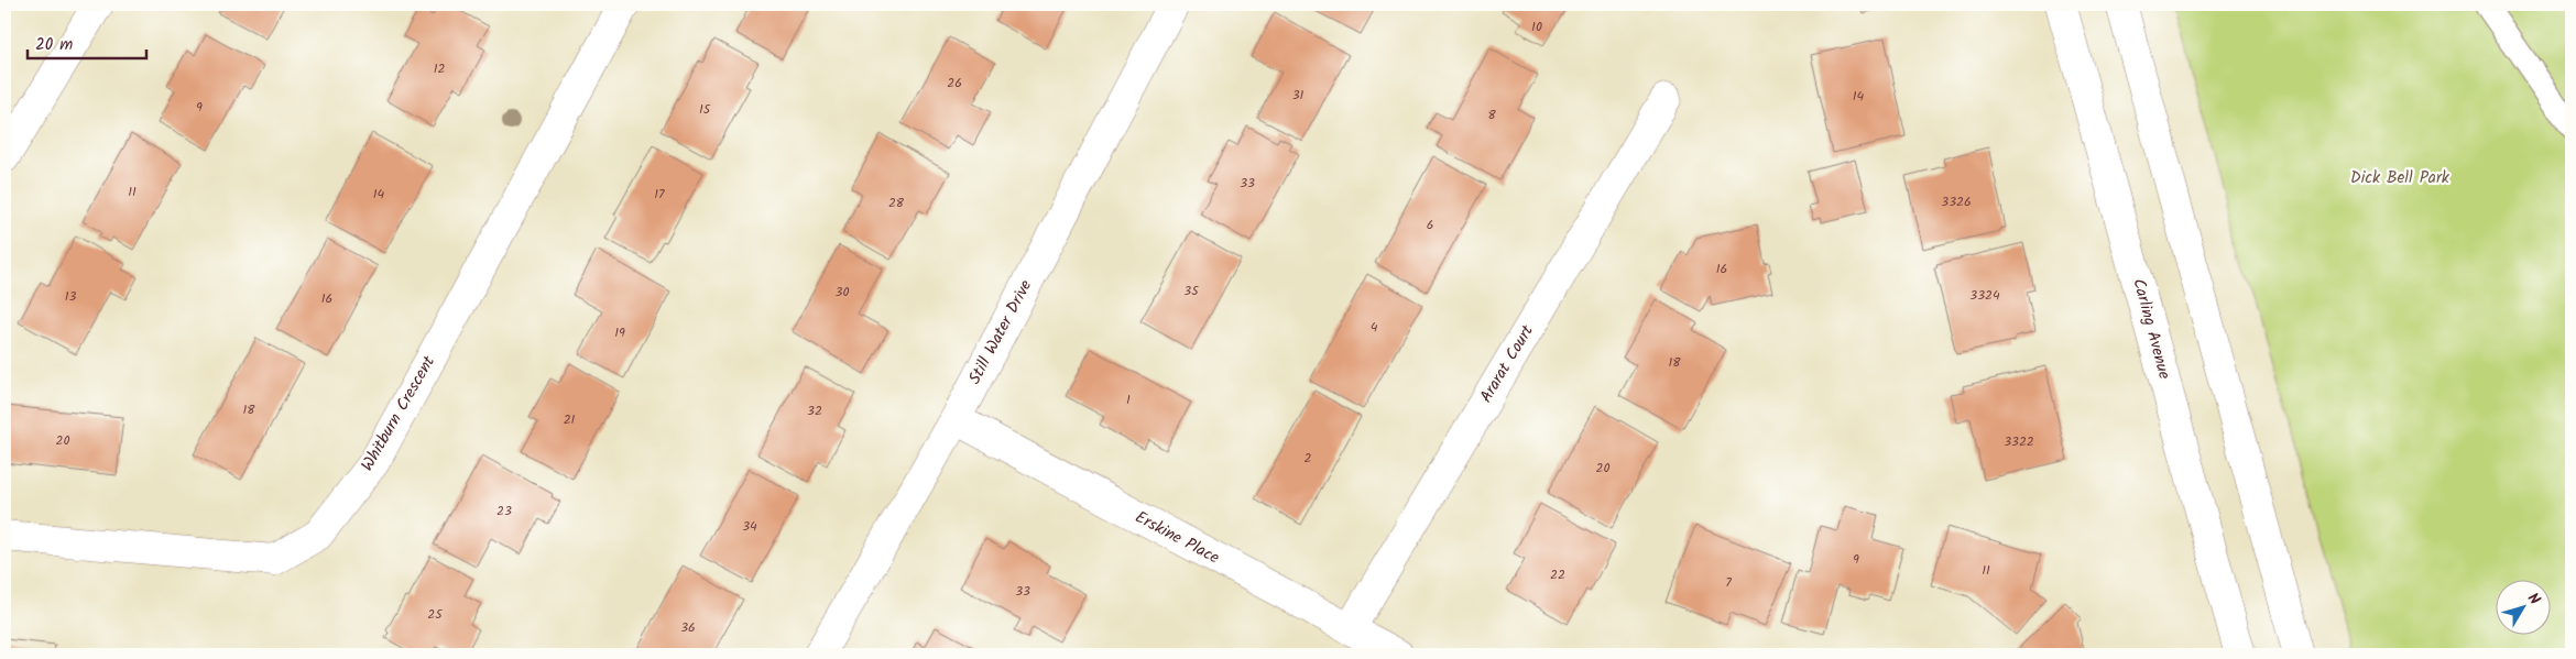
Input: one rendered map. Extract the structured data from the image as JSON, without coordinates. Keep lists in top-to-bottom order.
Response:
{
  "streets": {
    "street": [
      "Carling Avenue",
      "Still Water Drive",
      "Ararat Court",
      "Whitburn Crescent",
      "Erskine Place"
    ]
  },
  "crossings": [
    ["Still Water Drive", "Erskine Place"],
    ["Ararat Court", "Erskine Place"]
  ],
  "parks": ["Dick Bell Park"],
  "house_numbers": [
    "10",
    "12",
    "26",
    "31",
    "14",
    "9",
    "15",
    "8",
    "33",
    "11",
    "14",
    "17",
    "3326",
    "28",
    "6",
    "16",
    "35",
    "30",
    "3324",
    "13",
    "16",
    "4",
    "19",
    "18",
    "1",
    "18",
    "32",
    "21",
    "20",
    "3322",
    "2",
    "20",
    "23",
    "34",
    "9",
    "11",
    "22",
    "7",
    "33",
    "25",
    "36"
  ],
  "scale_bar": "20 m",
  "north": "top right"
}
